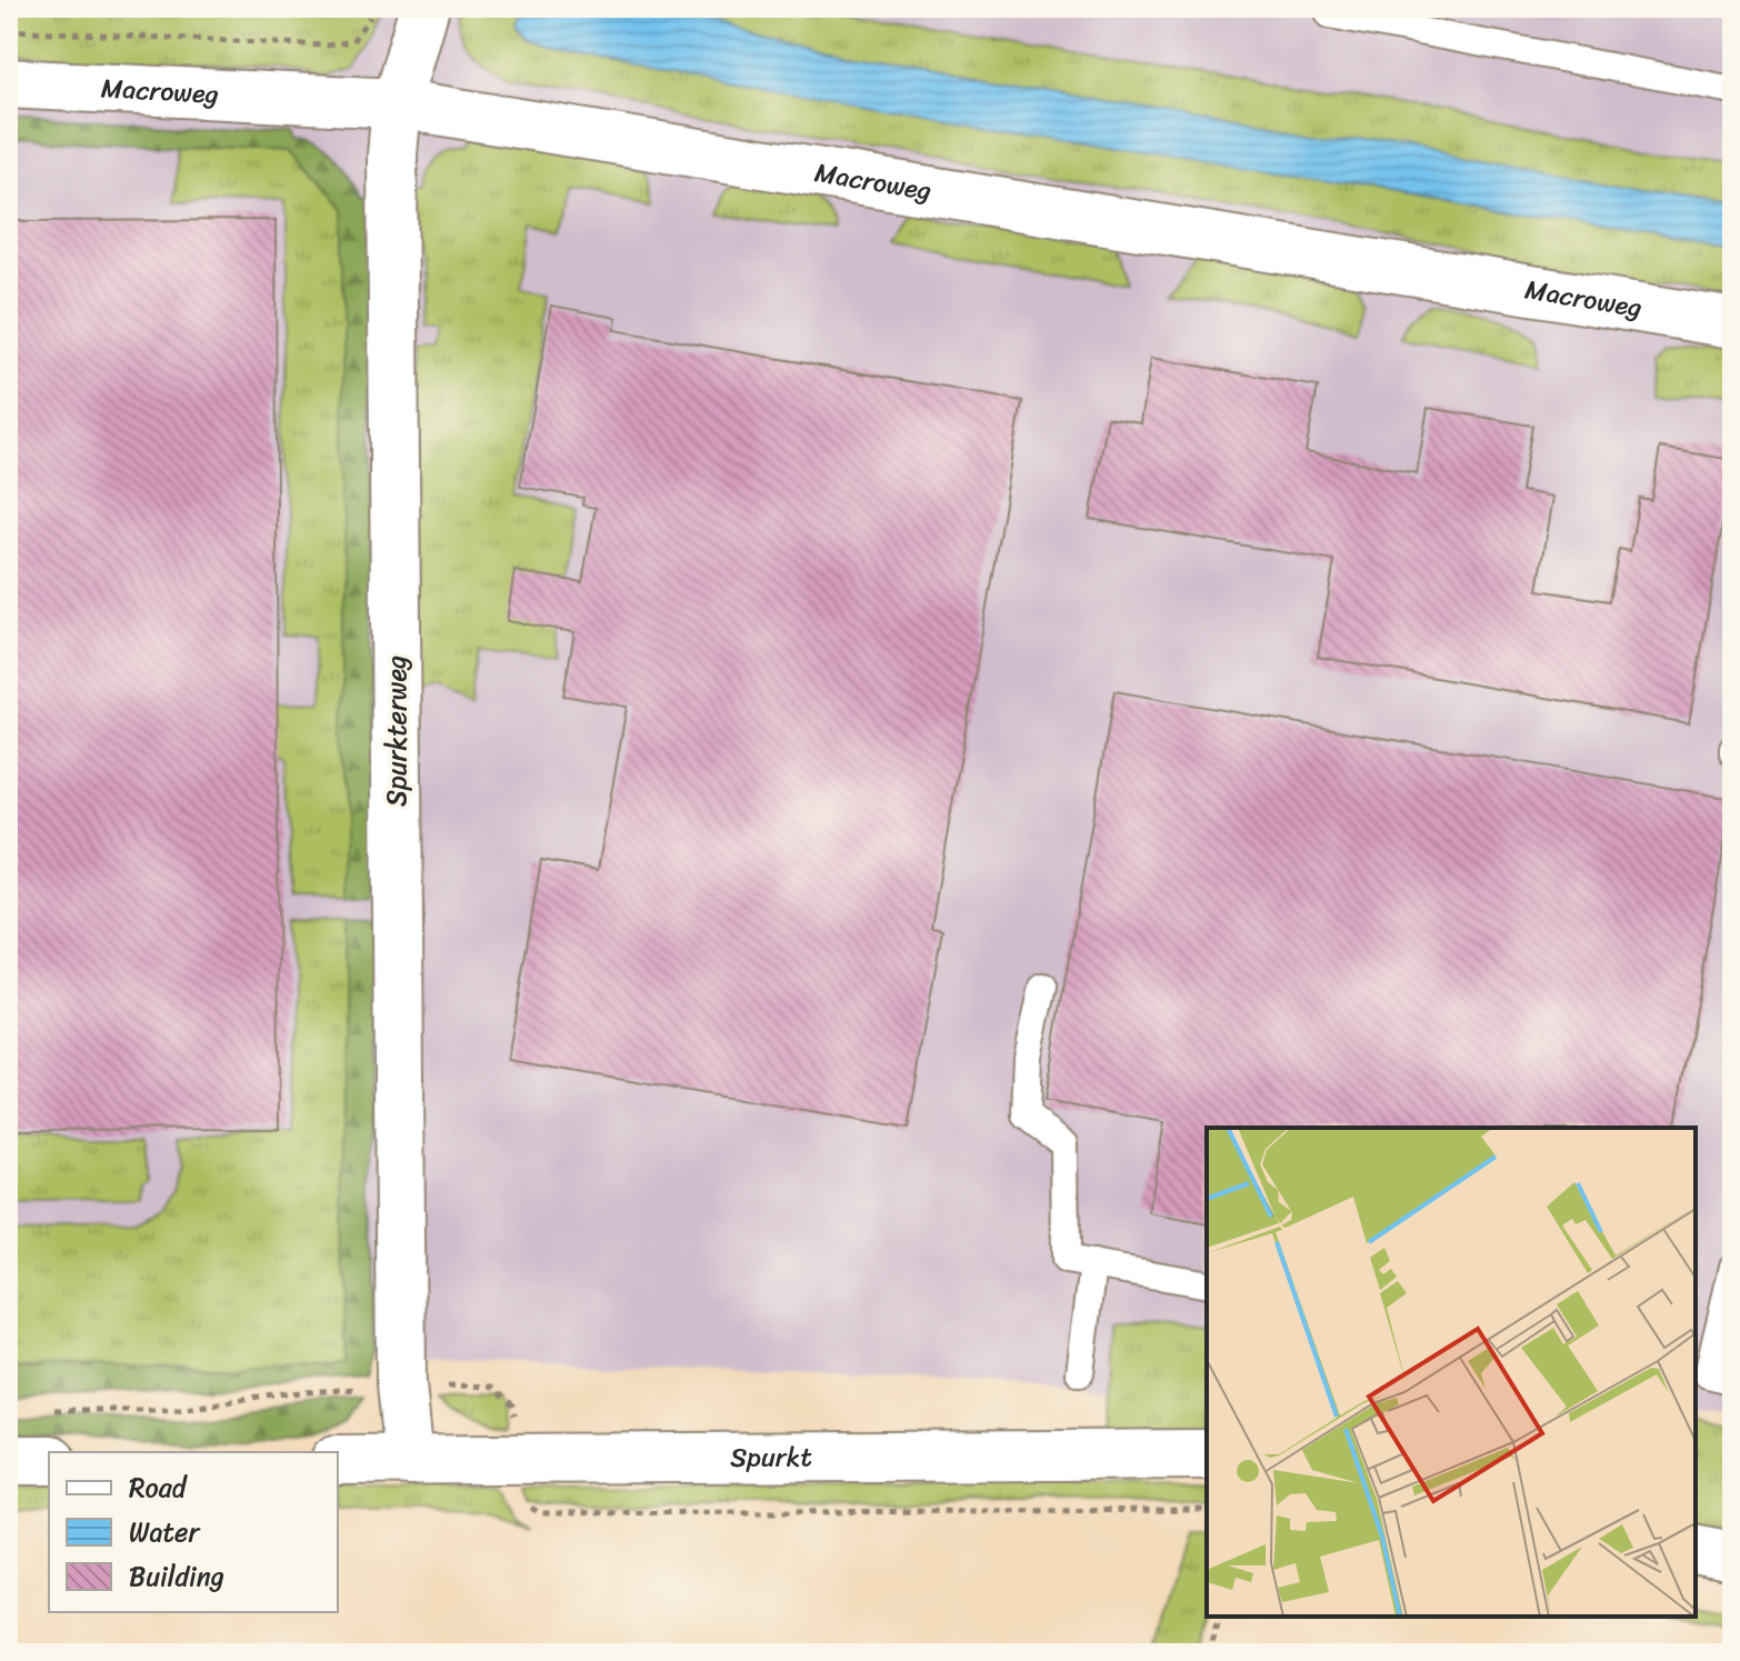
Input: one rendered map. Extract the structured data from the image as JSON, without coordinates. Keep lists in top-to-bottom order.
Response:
{
  "streets": {
    "street": ["Macroweg", "Spurkterweg", "Spurkt"]
  },
  "crossings": [
    ["Macroweg", "Spurkterweg"],
    ["Spurkterweg", "Spurkt"]
  ],
  "legend": ["Road", "Water", "Building"]
}
